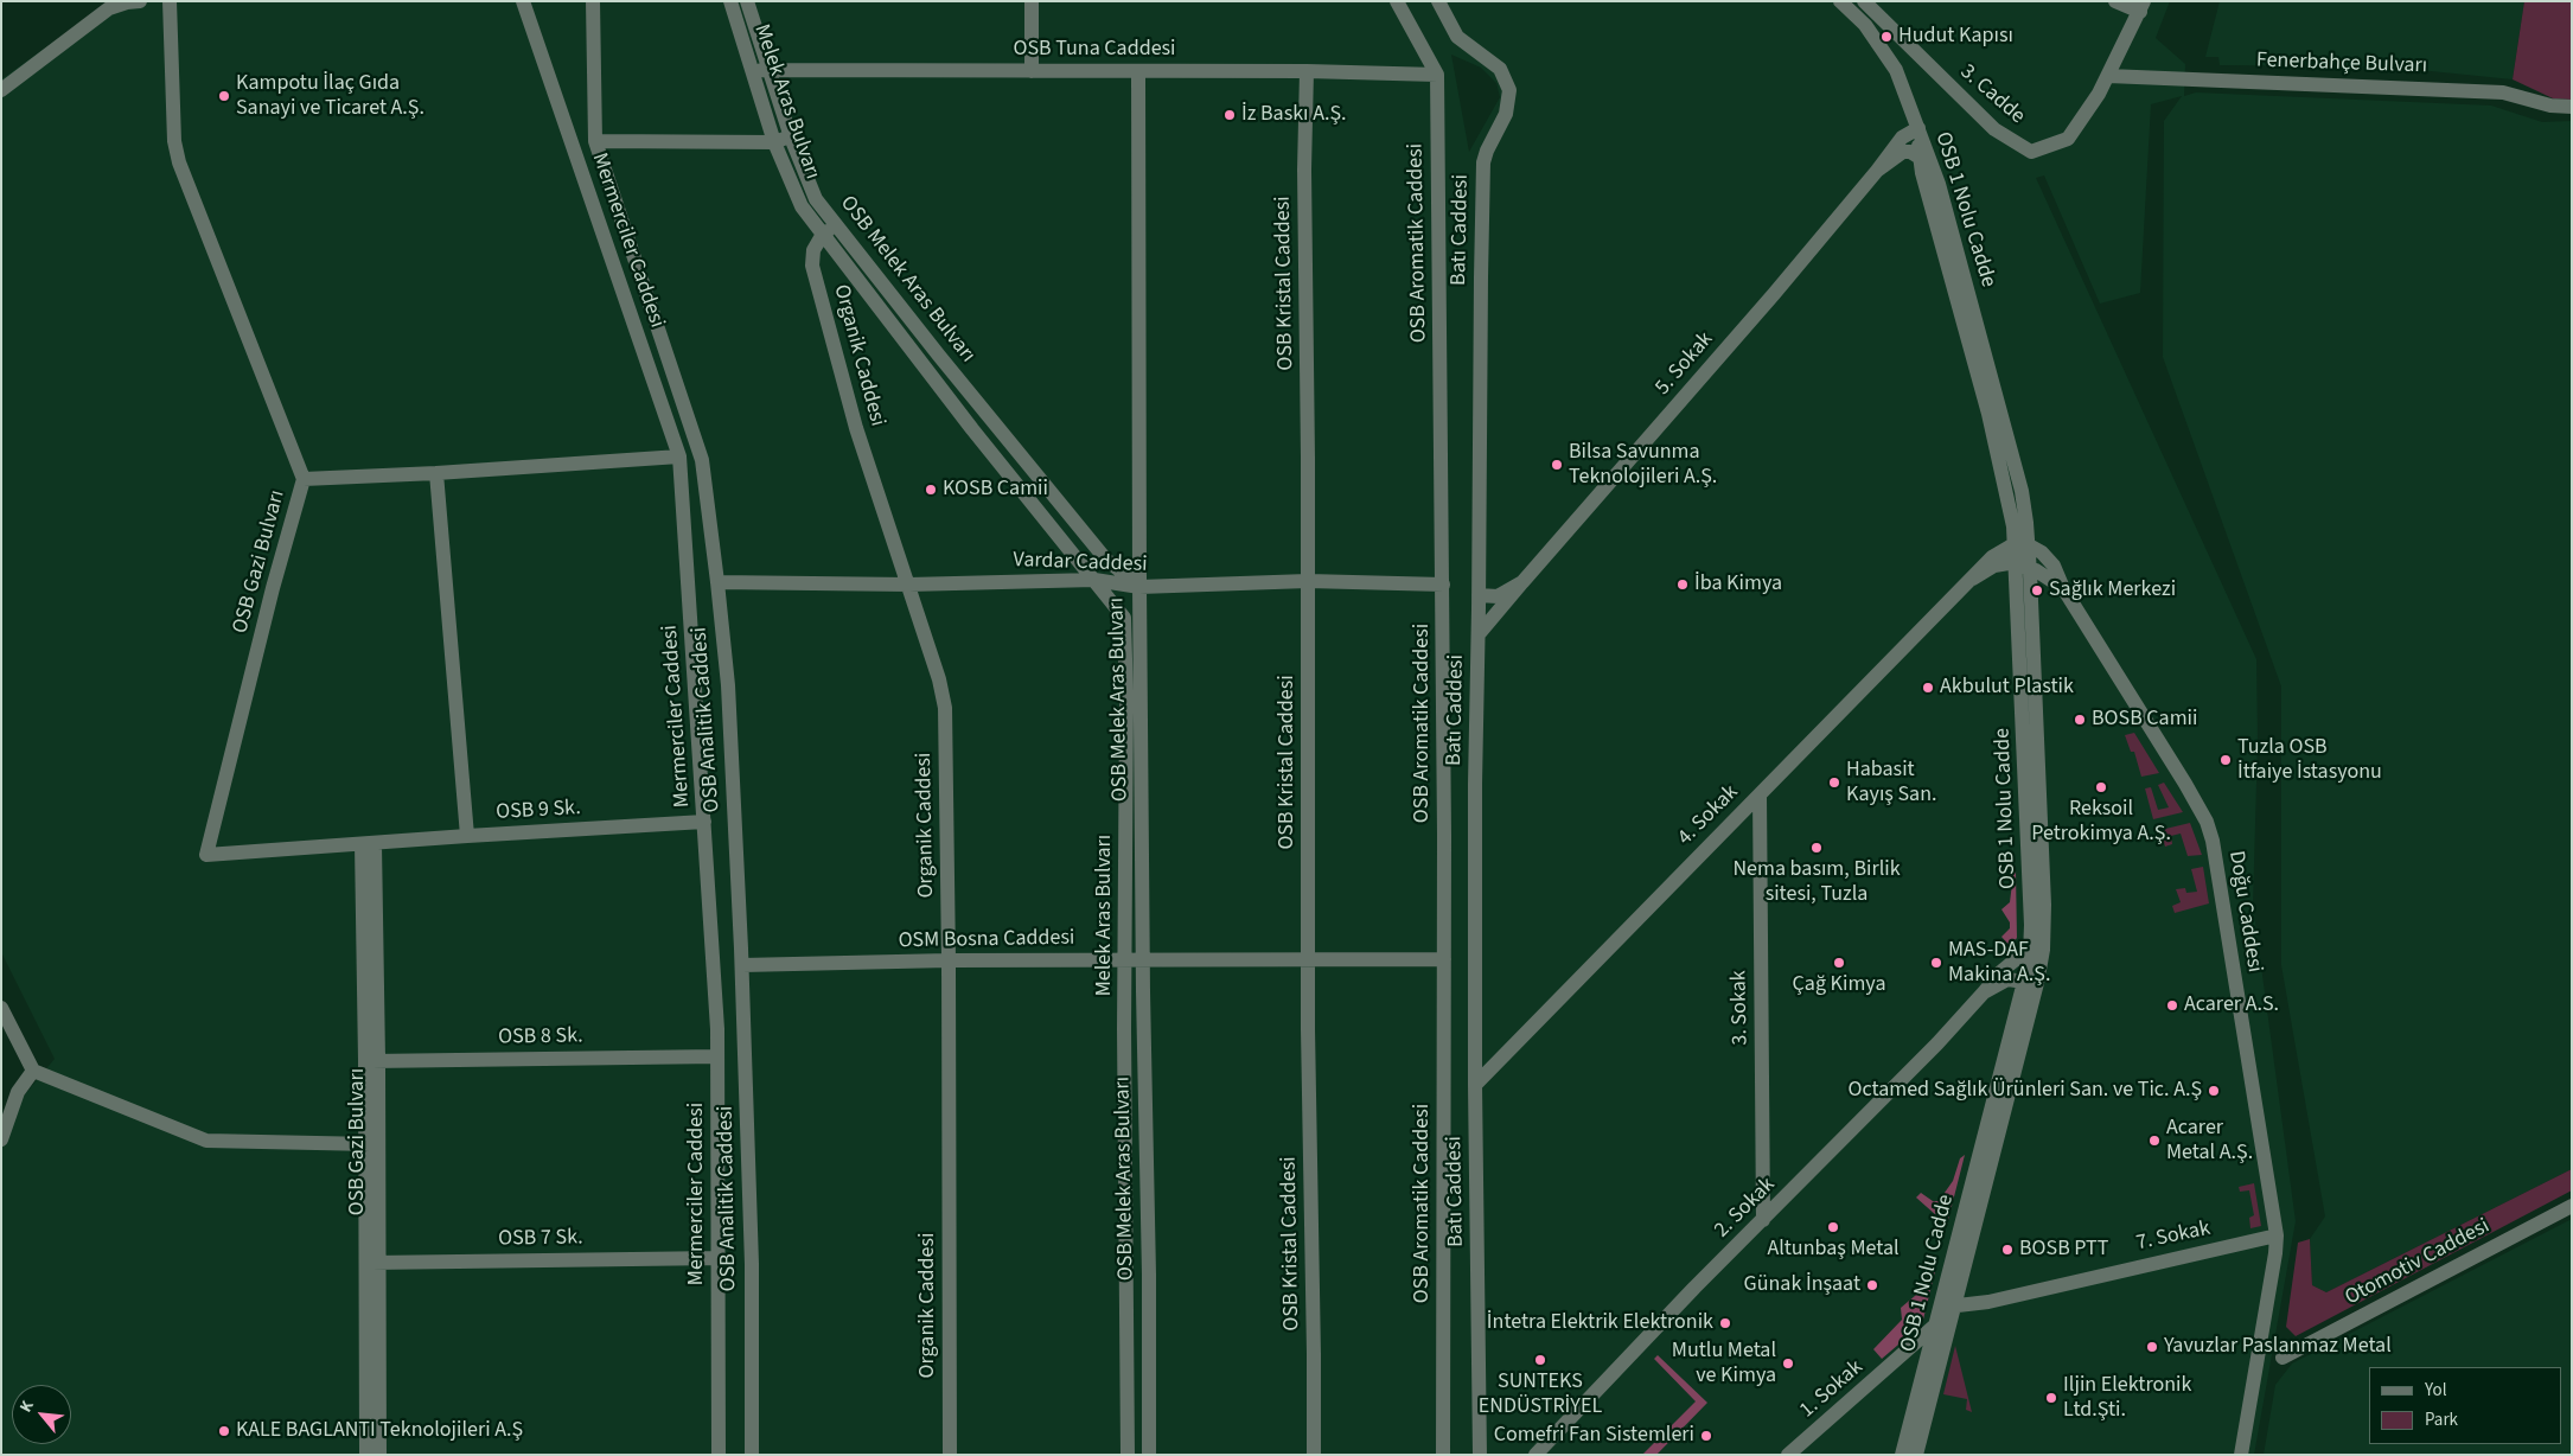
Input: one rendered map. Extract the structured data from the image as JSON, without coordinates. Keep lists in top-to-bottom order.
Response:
{
  "streets": {
    "street": [
      "OSB Tuna Caddesi",
      "Fenerbahçe Bulvarı",
      "3. Cadde",
      "Melek Aras Bulvarı",
      "OSB 1 Nolu Cadde",
      "Batı Caddesi",
      "Mermerciler Caddesi",
      "OSB Aromatik Caddesi",
      "OSB Melek Aras Bulvarı",
      "OSB Kristal Caddesi",
      "Organik Caddesi",
      "5. Sokak",
      "OSB Gazi Bulvarı",
      "Vardar Caddesi",
      "OSB Analitik Caddesi",
      "OSB 9 Sk.",
      "4. Sokak",
      "Doğu Caddesi",
      "OSM Bosna Caddesi",
      "3. Sokak",
      "OSB 8 Sk.",
      "2. Sokak",
      "7. Sokak",
      "OSB 7 Sk.",
      "Otomotiv Caddesi",
      "1. Sokak"
    ]
  },
  "crossings": [
    ["OSB Tuna Caddesi", "Melek Aras Bulvarı"],
    ["OSB Tuna Caddesi", "OSB Aromatik Caddesi"],
    ["OSB Tuna Caddesi", "OSB Melek Aras Bulvarı"],
    ["OSB Tuna Caddesi", "OSB Kristal Caddesi"],
    ["Fenerbahçe Bulvarı", "3. Cadde"],
    ["Melek Aras Bulvarı", "Organik Caddesi"],
    ["Melek Aras Bulvarı", "Vardar Caddesi"],
    ["Melek Aras Bulvarı", "OSM Bosna Caddesi"],
    ["OSB 1 Nolu Cadde", "5. Sokak"],
    ["OSB 1 Nolu Cadde", "4. Sokak"],
    ["OSB 1 Nolu Cadde", "Doğu Caddesi"],
    ["OSB 1 Nolu Cadde", "2. Sokak"],
    ["OSB 1 Nolu Cadde", "7. Sokak"],
    ["OSB 1 Nolu Cadde", "1. Sokak"],
    ["Batı Caddesi", "5. Sokak"],
    ["Batı Caddesi", "4. Sokak"],
    ["Mermerciler Caddesi", "OSB 9 Sk."],
    ["Mermerciler Caddesi", "OSB 8 Sk."],
    ["Mermerciler Caddesi", "OSB 7 Sk."],
    ["OSB Aromatik Caddesi", "Vardar Caddesi"],
    ["OSB Aromatik Caddesi", "OSM Bosna Caddesi"],
    ["OSB Melek Aras Bulvarı", "Vardar Caddesi"],
    ["OSB Melek Aras Bulvarı", "OSM Bosna Caddesi"],
    ["OSB Kristal Caddesi", "Vardar Caddesi"],
    ["OSB Kristal Caddesi", "OSM Bosna Caddesi"],
    ["Organik Caddesi", "Vardar Caddesi"],
    ["Organik Caddesi", "OSM Bosna Caddesi"],
    ["OSB Gazi Bulvarı", "OSB 9 Sk."],
    ["OSB Gazi Bulvarı", "OSB 8 Sk."],
    ["OSB Gazi Bulvarı", "OSB 7 Sk."],
    ["Vardar Caddesi", "OSB Analitik Caddesi"],
    ["OSB Analitik Caddesi", "OSM Bosna Caddesi"],
    ["4. Sokak", "Doğu Caddesi"],
    ["4. Sokak", "3. Sokak"],
    ["Doğu Caddesi", "7. Sokak"],
    ["3. Sokak", "2. Sokak"],
    ["7. Sokak", "1. Sokak"]
  ],
  "places": [
    "Hudut Kapısı",
    "Kampotu İlaç Gıda Sanayi ve Ticaret A.Ş.",
    "İz Baskı A.Ş.",
    "Bilsa Savunma Teknolojileri A.Ş.",
    "KOSB Camii",
    "İba Kimya",
    "Sağlık Merkezi",
    "Akbulut Plastik",
    "BOSB Camii",
    "Tuzla OSB İtfaiye İstasyonu",
    "Habasit Kayış San.",
    "Reksoil Petrokimya A.Ş.",
    "Nema basım, Birlik sitesi, Tuzla",
    "Çağ Kimya",
    "MAS-DAF Makina A.Ş.",
    "Acarer A.S.",
    "Octamed Sağlık Ürünleri San. ve Tic. A.Ş",
    "Acarer Metal A.Ş.",
    "Altunbaş Metal",
    "BOSB PTT",
    "Günak İnşaat",
    "İntetra Elektrik Elektronik",
    "Yavuzlar Paslanmaz Metal",
    "SUNTEKS ENDÜSTRİYEL",
    "Mutlu Metal ve Kimya",
    "Iljin Elektronik Ltd.Şti.",
    "KALE BAGLANTI Teknolojileri A.Ş",
    "Comefri Fan Sistemleri"
  ],
  "legend": ["Yol", "Park"],
  "north": "top left"
}
